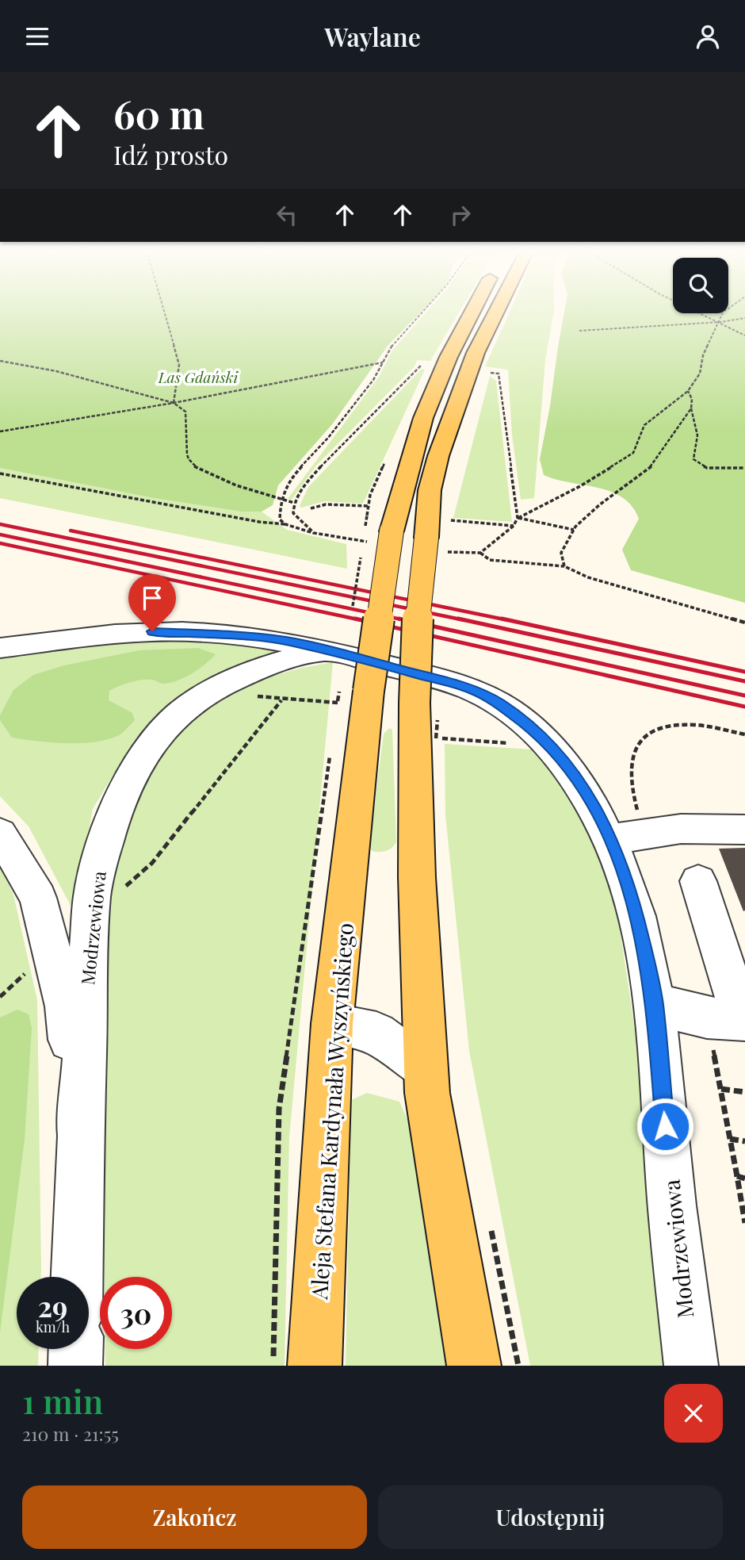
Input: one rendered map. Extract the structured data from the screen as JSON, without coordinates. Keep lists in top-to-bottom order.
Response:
{
  "streets": {
    "main road": ["Aleja Stefana Kardynała Wyszyńskiego"],
    "street": ["Modrzewiowa"]
  },
  "parks": ["Las Gdański"],
  "page": {
    "header": "Waylane",
    "turn": ["60 m", "Idź prosto"],
    "speed": "29 km/h",
    "limit": "30",
    "heading": ["1 min", "210 m · 21:55"],
    "buttons": ["Zakończ", "Udostępnij"]
  }
}
